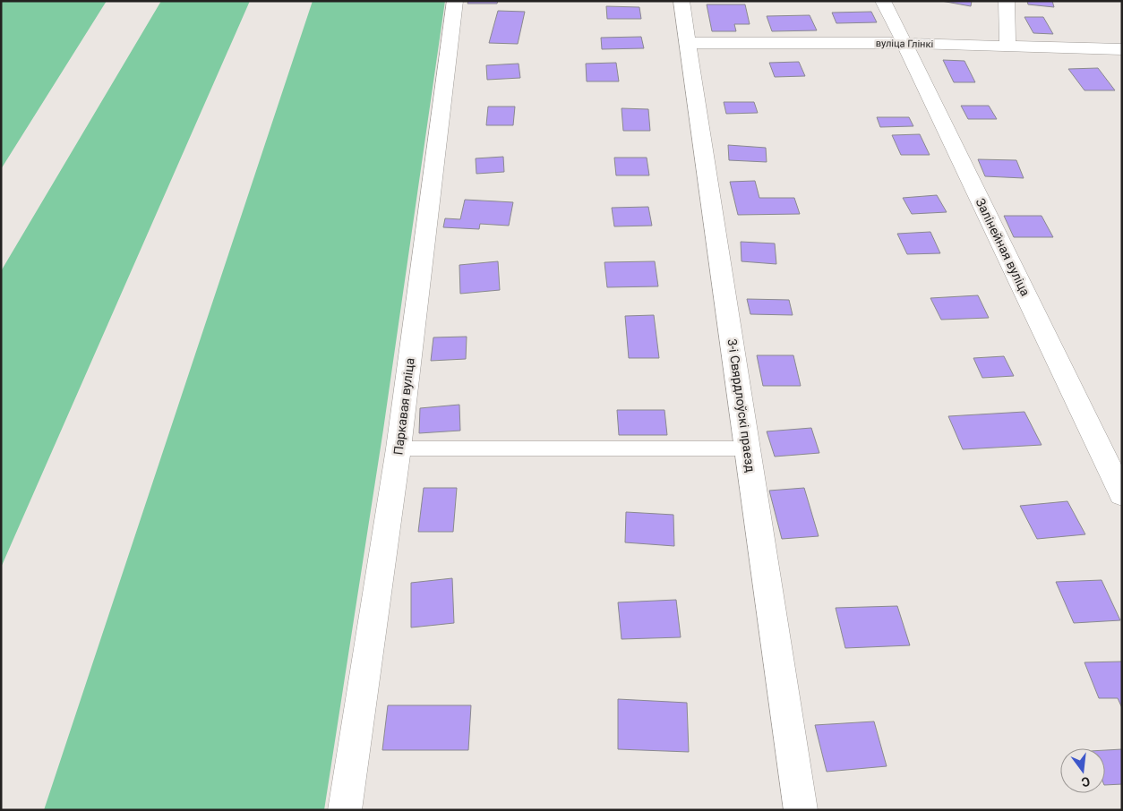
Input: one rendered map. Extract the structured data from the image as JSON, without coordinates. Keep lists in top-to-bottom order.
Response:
{
  "streets": {
    "street": [
      "вуліца Глінкі",
      "Залінейная вуліца",
      "3-і Свярдлоўскі праезд",
      "Паркавая вуліца"
    ]
  },
  "crossings": [
    ["вуліца Глінкі", "Залінейная вуліца"],
    ["вуліца Глінкі", "3-і Свярдлоўскі праезд"]
  ],
  "north": "bottom"
}
